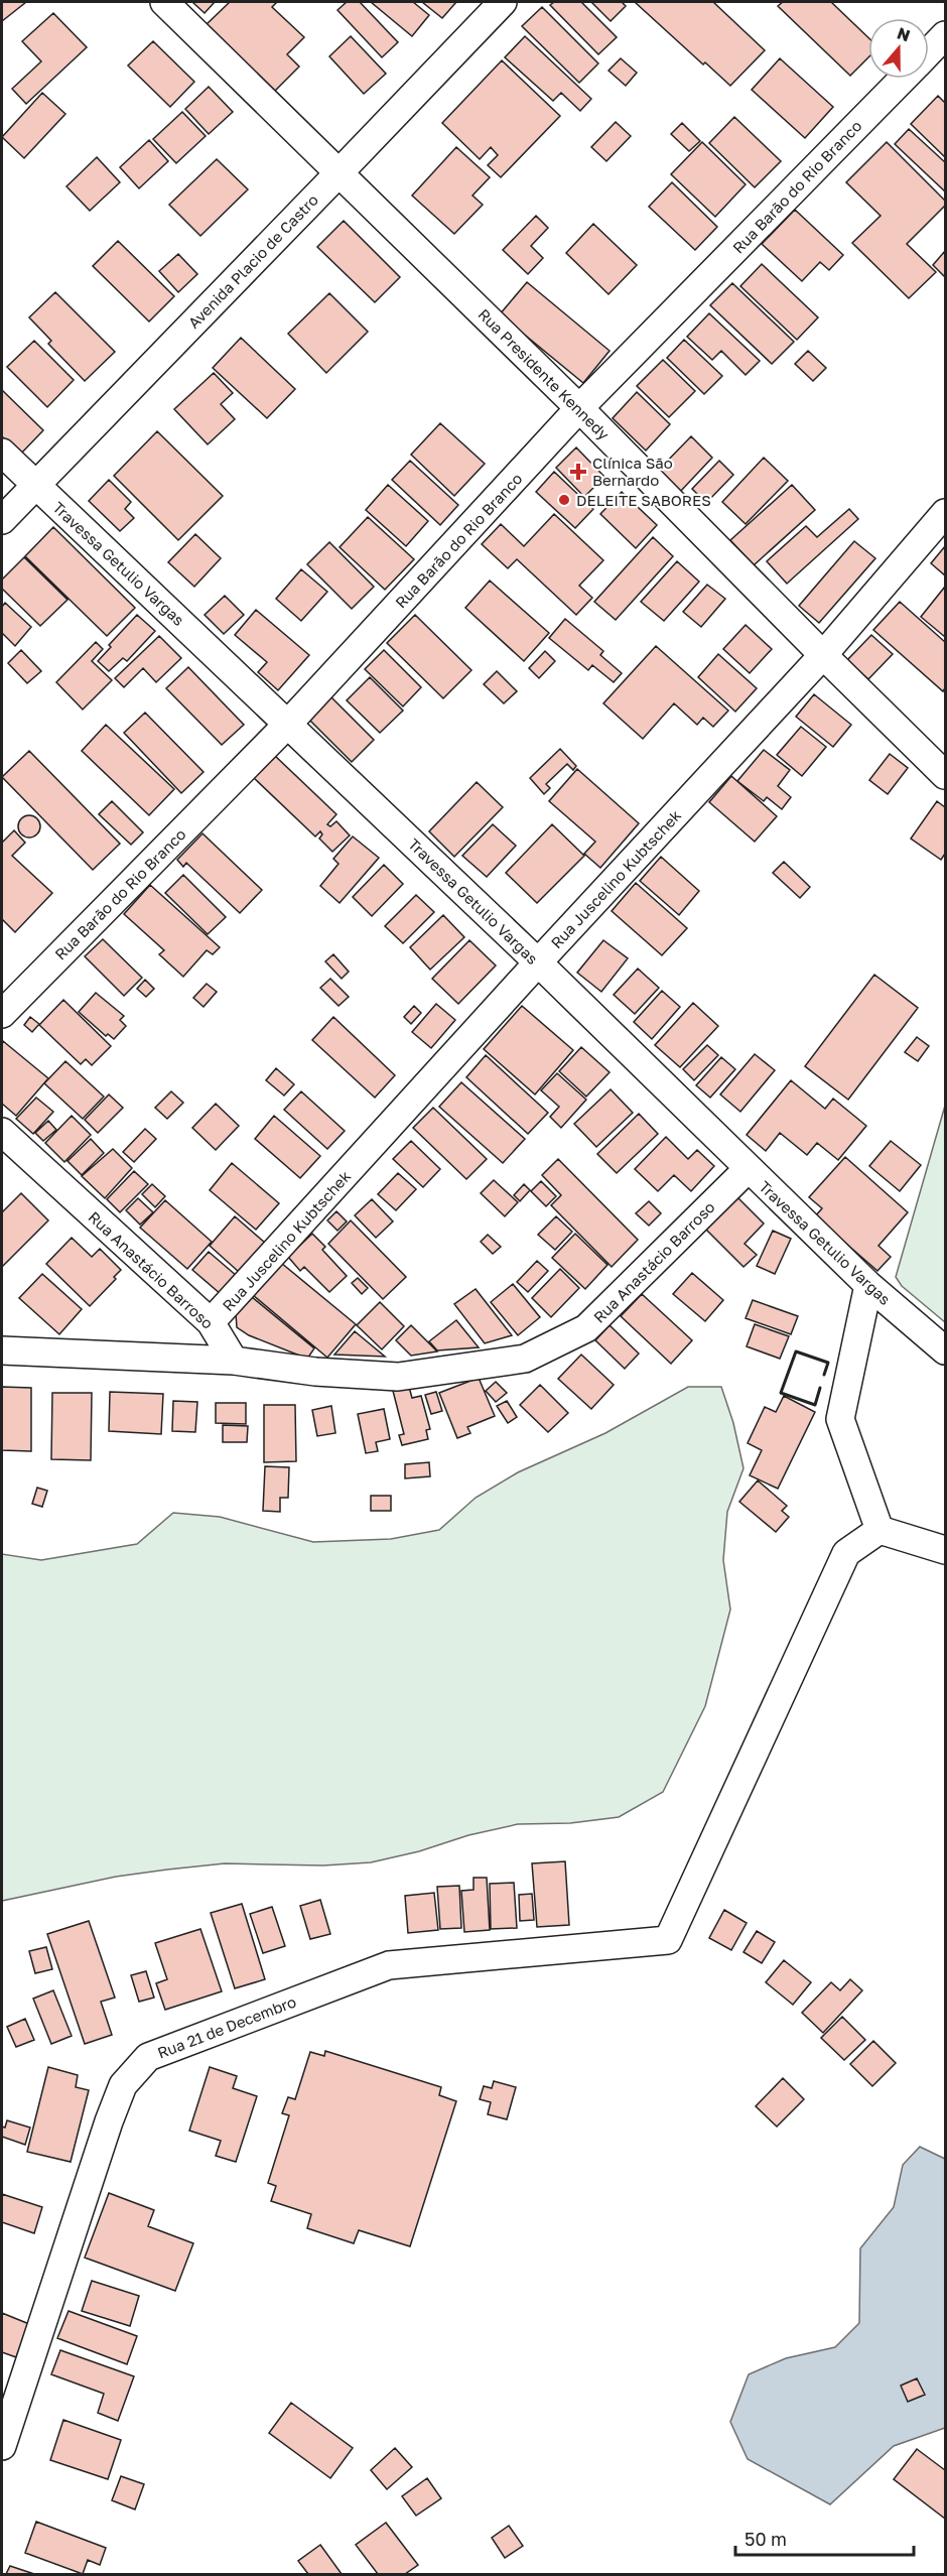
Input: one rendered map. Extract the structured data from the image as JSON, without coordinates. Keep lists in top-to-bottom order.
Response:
{
  "streets": {
    "street": [
      "Rua Barão do Rio Branco",
      "Avenida Placio de Castro",
      "Rua Presidente Kennedy",
      "Travessa Getulio Vargas",
      "Rua Juscelino Kubtschek",
      "Rua Anastácio Barroso",
      "Rua 21 de Decembro"
    ]
  },
  "crossings": [
    ["Rua Barão do Rio Branco", "Rua Presidente Kennedy"],
    ["Rua Barão do Rio Branco", "Travessa Getulio Vargas"],
    ["Avenida Placio de Castro", "Rua Presidente Kennedy"],
    ["Avenida Placio de Castro", "Travessa Getulio Vargas"],
    ["Rua Presidente Kennedy", "Rua Juscelino Kubtschek"],
    ["Travessa Getulio Vargas", "Rua Juscelino Kubtschek"],
    ["Travessa Getulio Vargas", "Rua Anastácio Barroso"],
    ["Rua Juscelino Kubtschek", "Rua Anastácio Barroso"]
  ],
  "places": {
    "health": ["Clínica São Bernardo"],
    "other": ["DELEITE SABORES"]
  },
  "scale_bar": "50 m",
  "north": "top"
}
